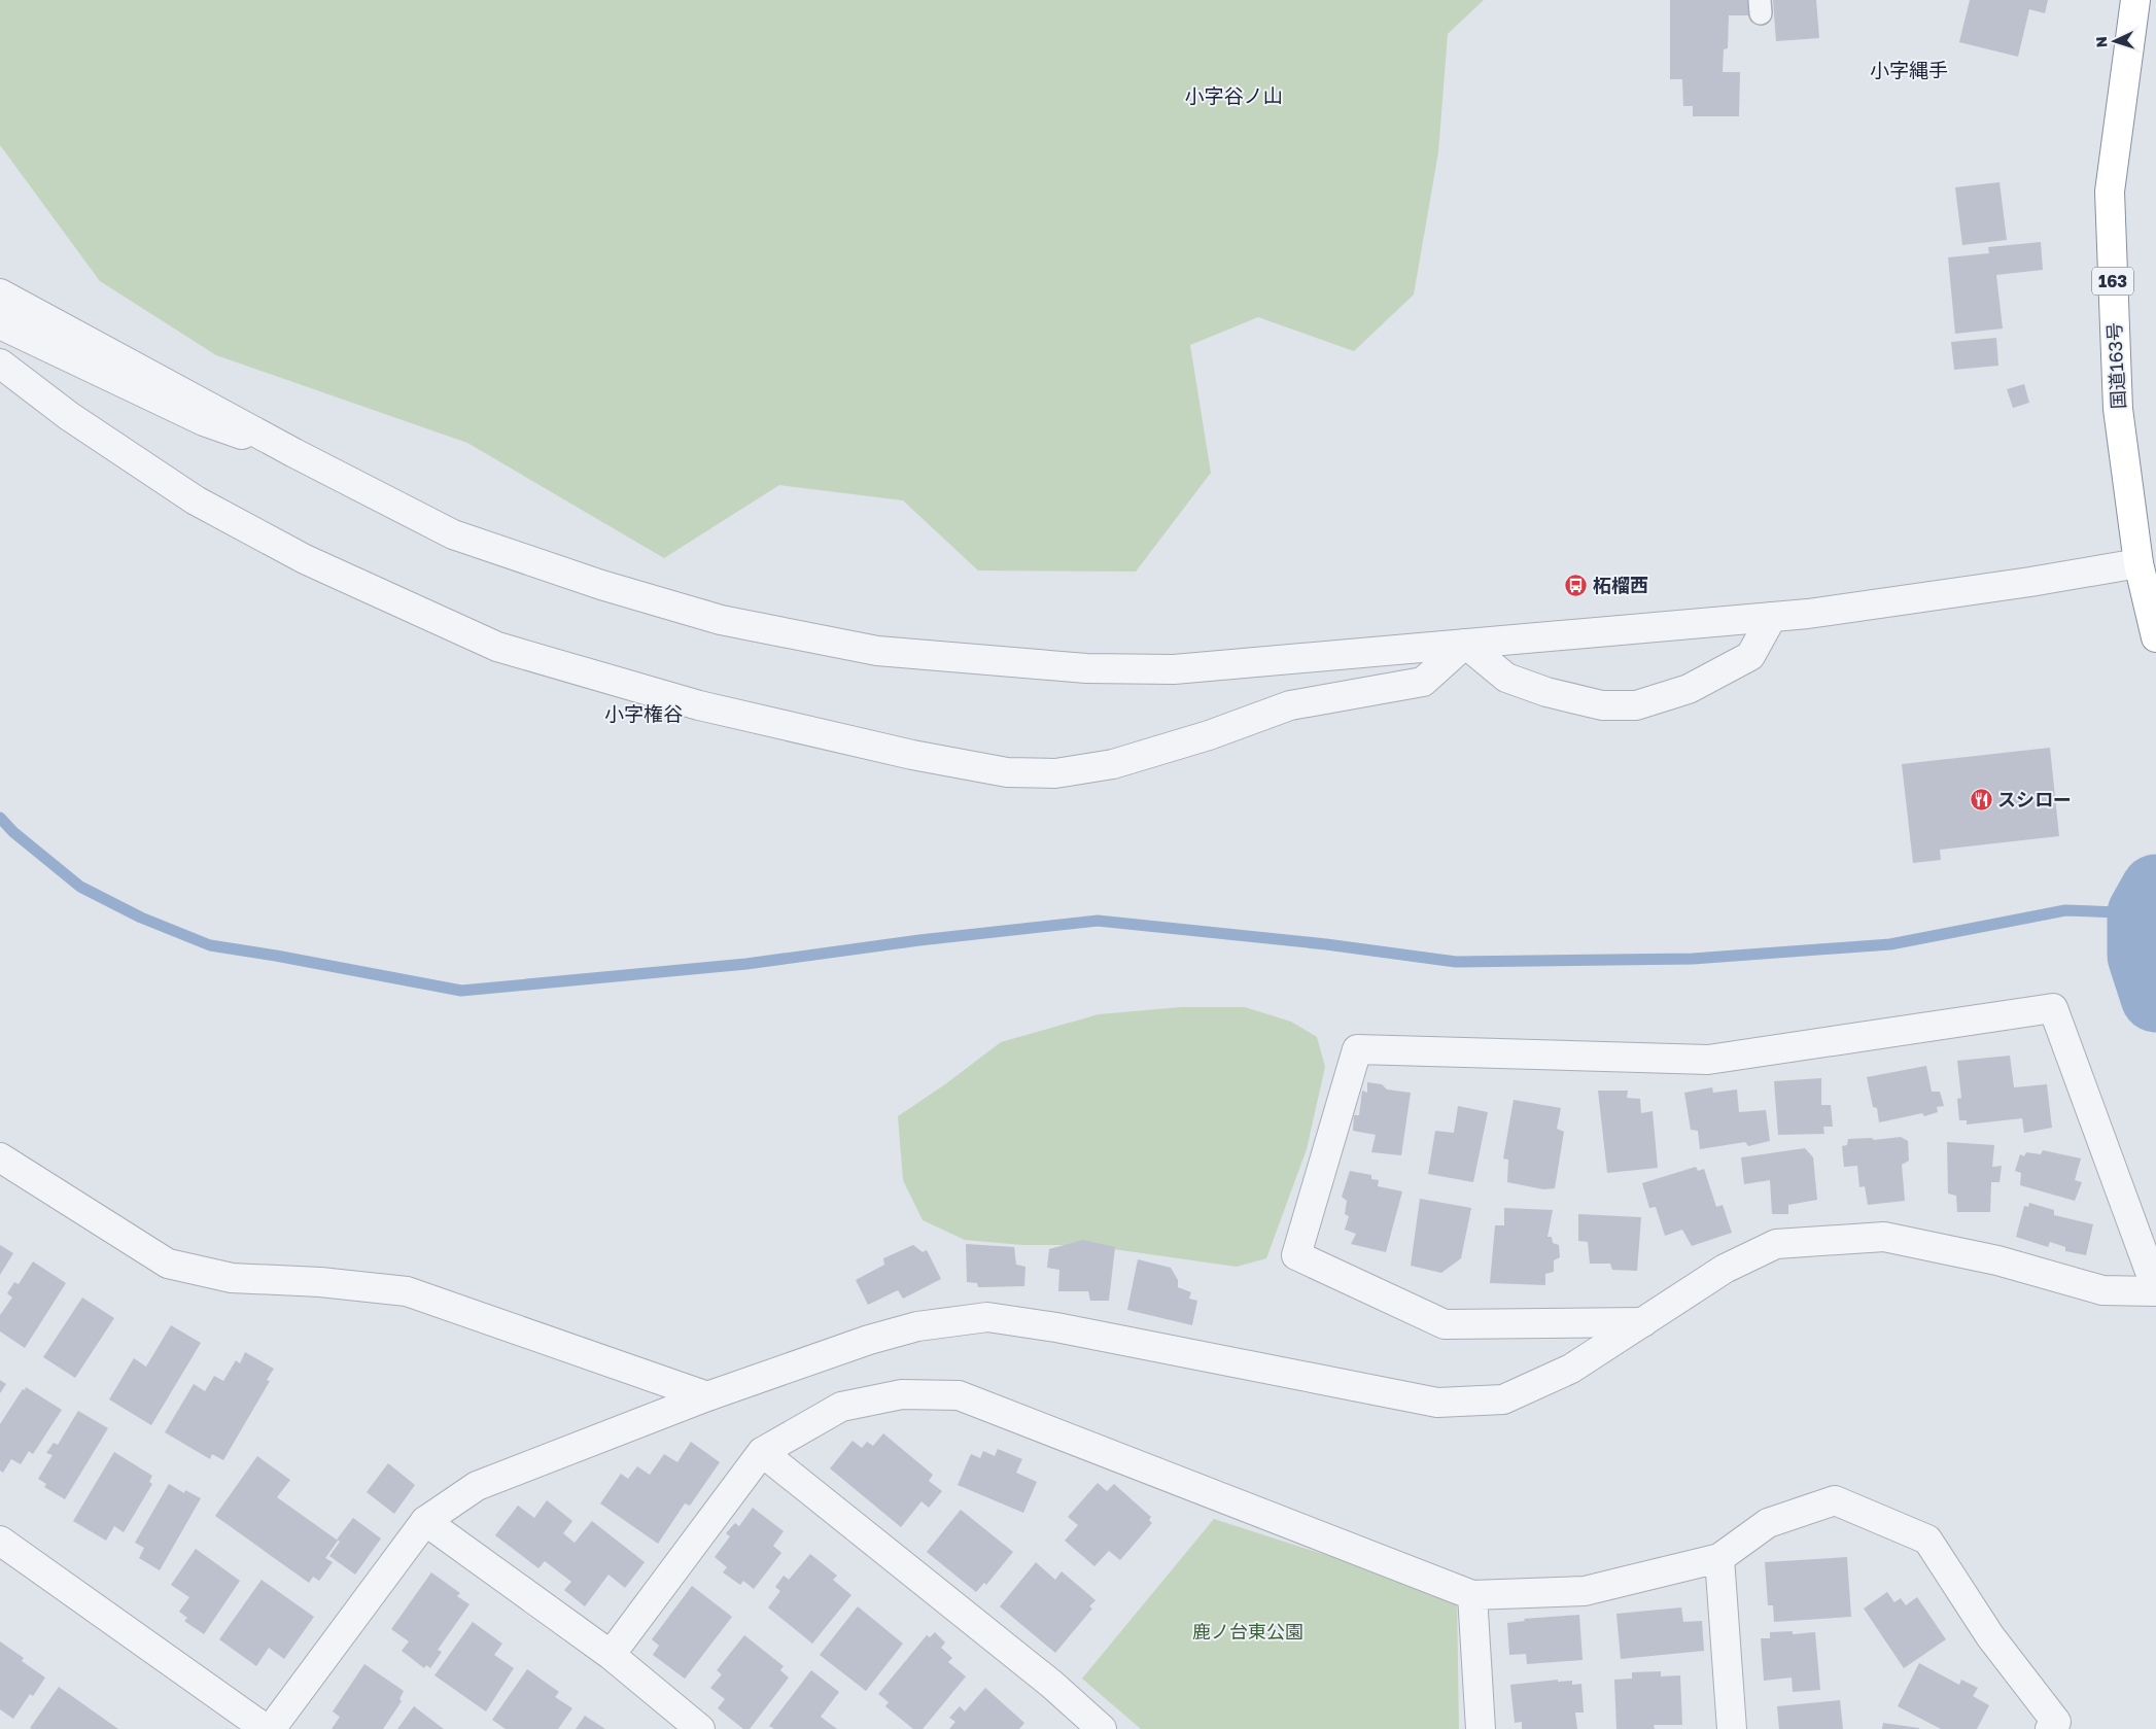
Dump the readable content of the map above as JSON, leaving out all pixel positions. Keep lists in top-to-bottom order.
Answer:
{
  "streets": {
    "highway": ["163", "国道163号"]
  },
  "districts": ["小字縄手", "小字谷ノ山", "小字権谷"],
  "parks": ["鹿ノ台東公園"],
  "places": {
    "bus stop": ["柘榴西"],
    "restaurant": ["スシロー"]
  },
  "north": "left"
}
